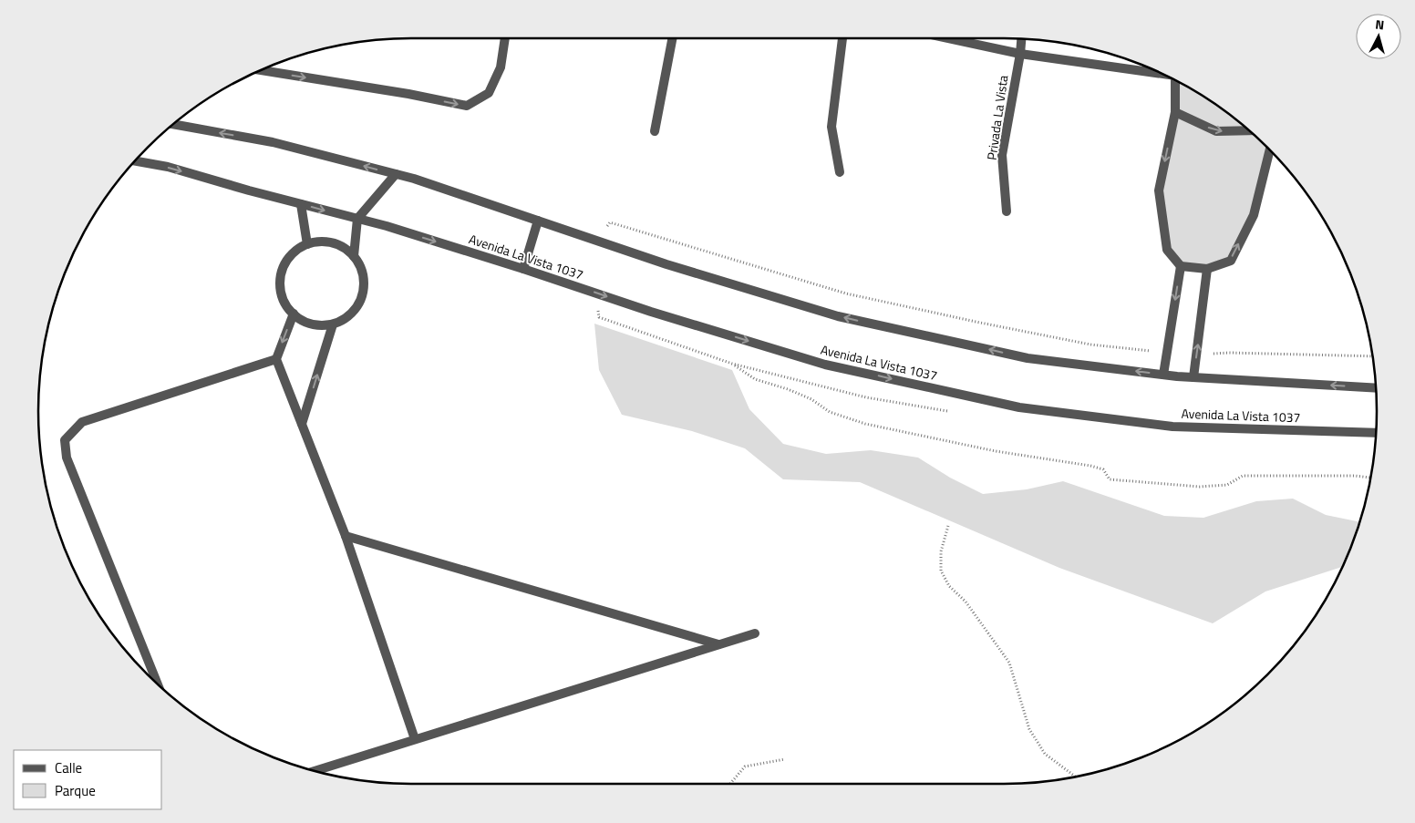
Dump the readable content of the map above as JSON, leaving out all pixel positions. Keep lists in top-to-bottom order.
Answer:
{
  "streets": {
    "street": ["Privada La Vista", "Avenida La Vista 1037"]
  },
  "legend": ["Calle", "Parque"],
  "north": "top"
}
